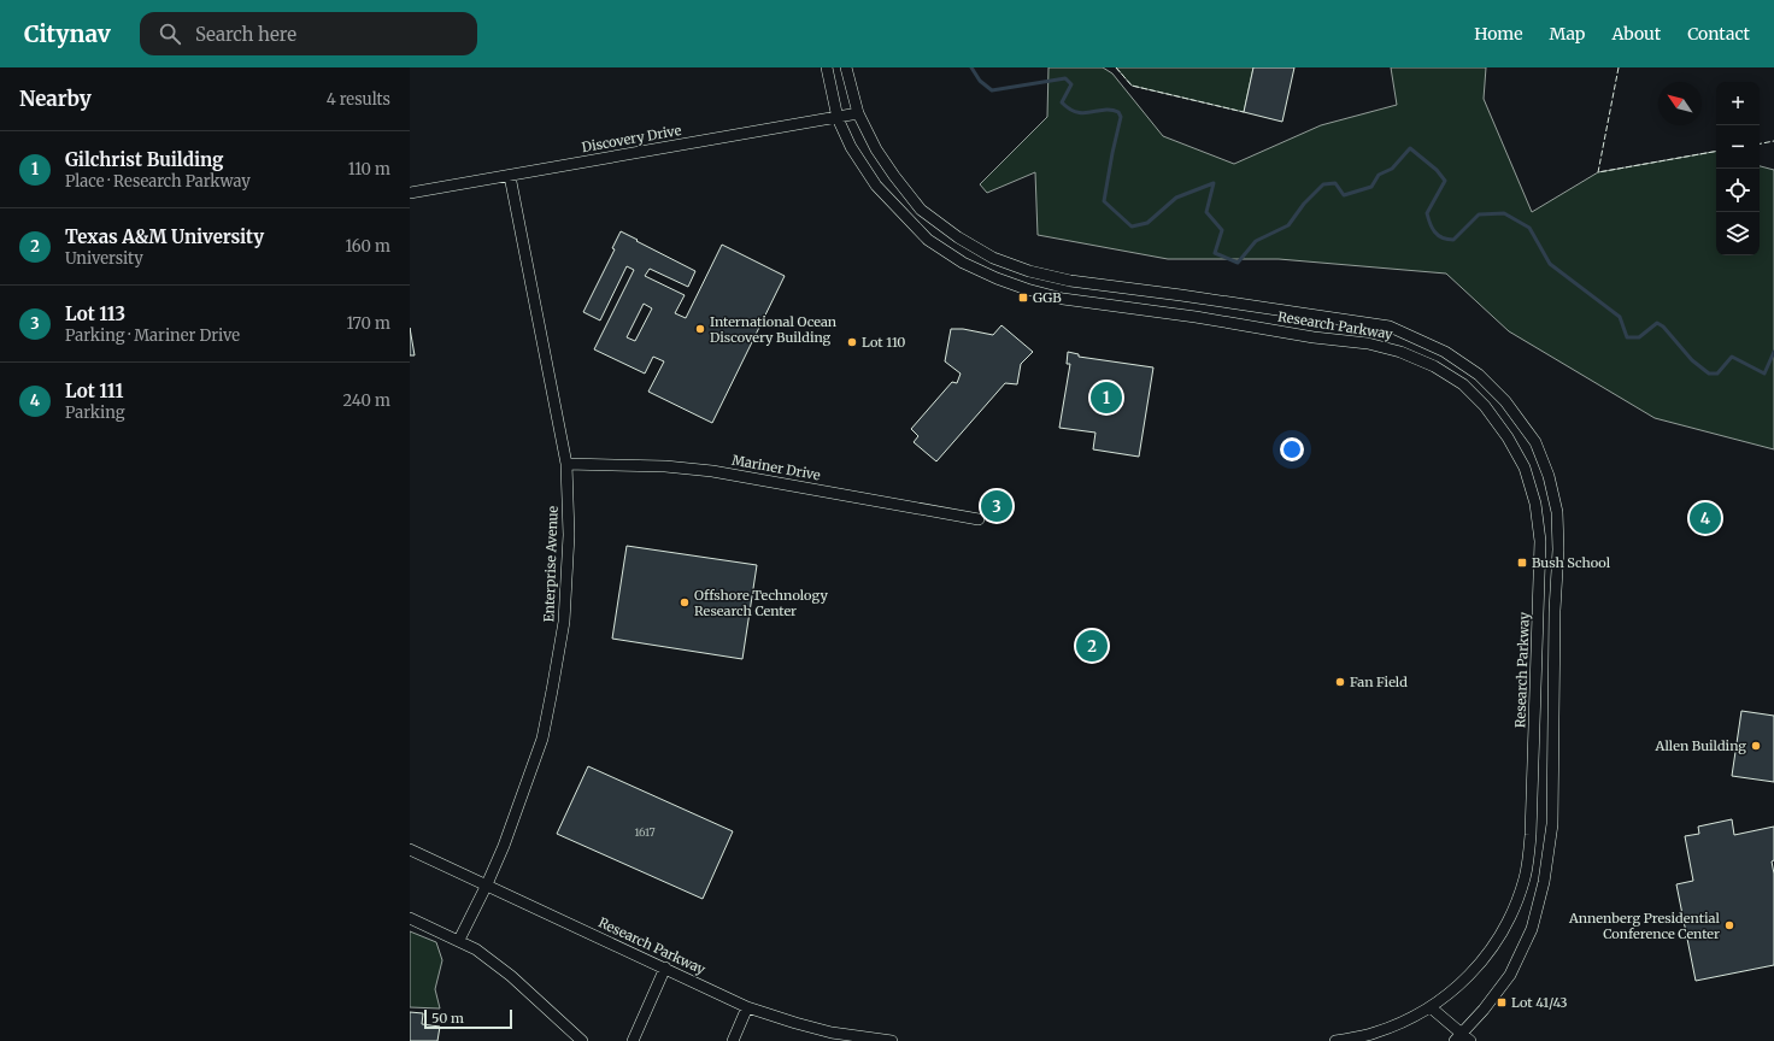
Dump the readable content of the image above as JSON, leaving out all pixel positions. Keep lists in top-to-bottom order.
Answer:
{
  "streets": {
    "street": [
      "Discovery Drive",
      "Research Parkway",
      "Mariner Drive",
      "Enterprise Avenue"
    ]
  },
  "crossings": [
    ["Discovery Drive", "Research Parkway"],
    ["Discovery Drive", "Enterprise Avenue"],
    ["Research Parkway", "Enterprise Avenue"],
    ["Mariner Drive", "Enterprise Avenue"]
  ],
  "places": {
    "transit": ["GGB", "Bush School", "Lot 41/43"],
    "other": [
      "International Ocean Discovery Building",
      "Lot 110",
      "Offshore Technology Research Center",
      "Fan Field",
      "Allen Building",
      "Annenberg Presidential Conference Center"
    ]
  },
  "house_numbers": ["1617"],
  "scale_bar": "50 m",
  "north": "top left",
  "page": {
    "header": "Citynav",
    "search": "Search here",
    "nav": [
      "Home",
      "Map",
      "About",
      "Contact"
    ],
    "heading": ["Nearby", "4 results"],
    "map_buttons": ["+", "−"],
    "list": [
      {
        "mark": "1",
        "name": "Gilchrist Building",
        "note": "Place · Research Parkway",
        "value": "110 m"
      },
      {
        "mark": "2",
        "name": "Texas A&M University",
        "note": "University",
        "value": "160 m"
      },
      {
        "mark": "3",
        "name": "Lot 113",
        "note": "Parking · Mariner Drive",
        "value": "170 m"
      },
      {
        "mark": "4",
        "name": "Lot 111",
        "note": "Parking",
        "value": "240 m"
      }
    ],
    "pins": [
      "1",
      "3",
      "4",
      "2"
    ],
    "scale": "50 m"
  }
}
